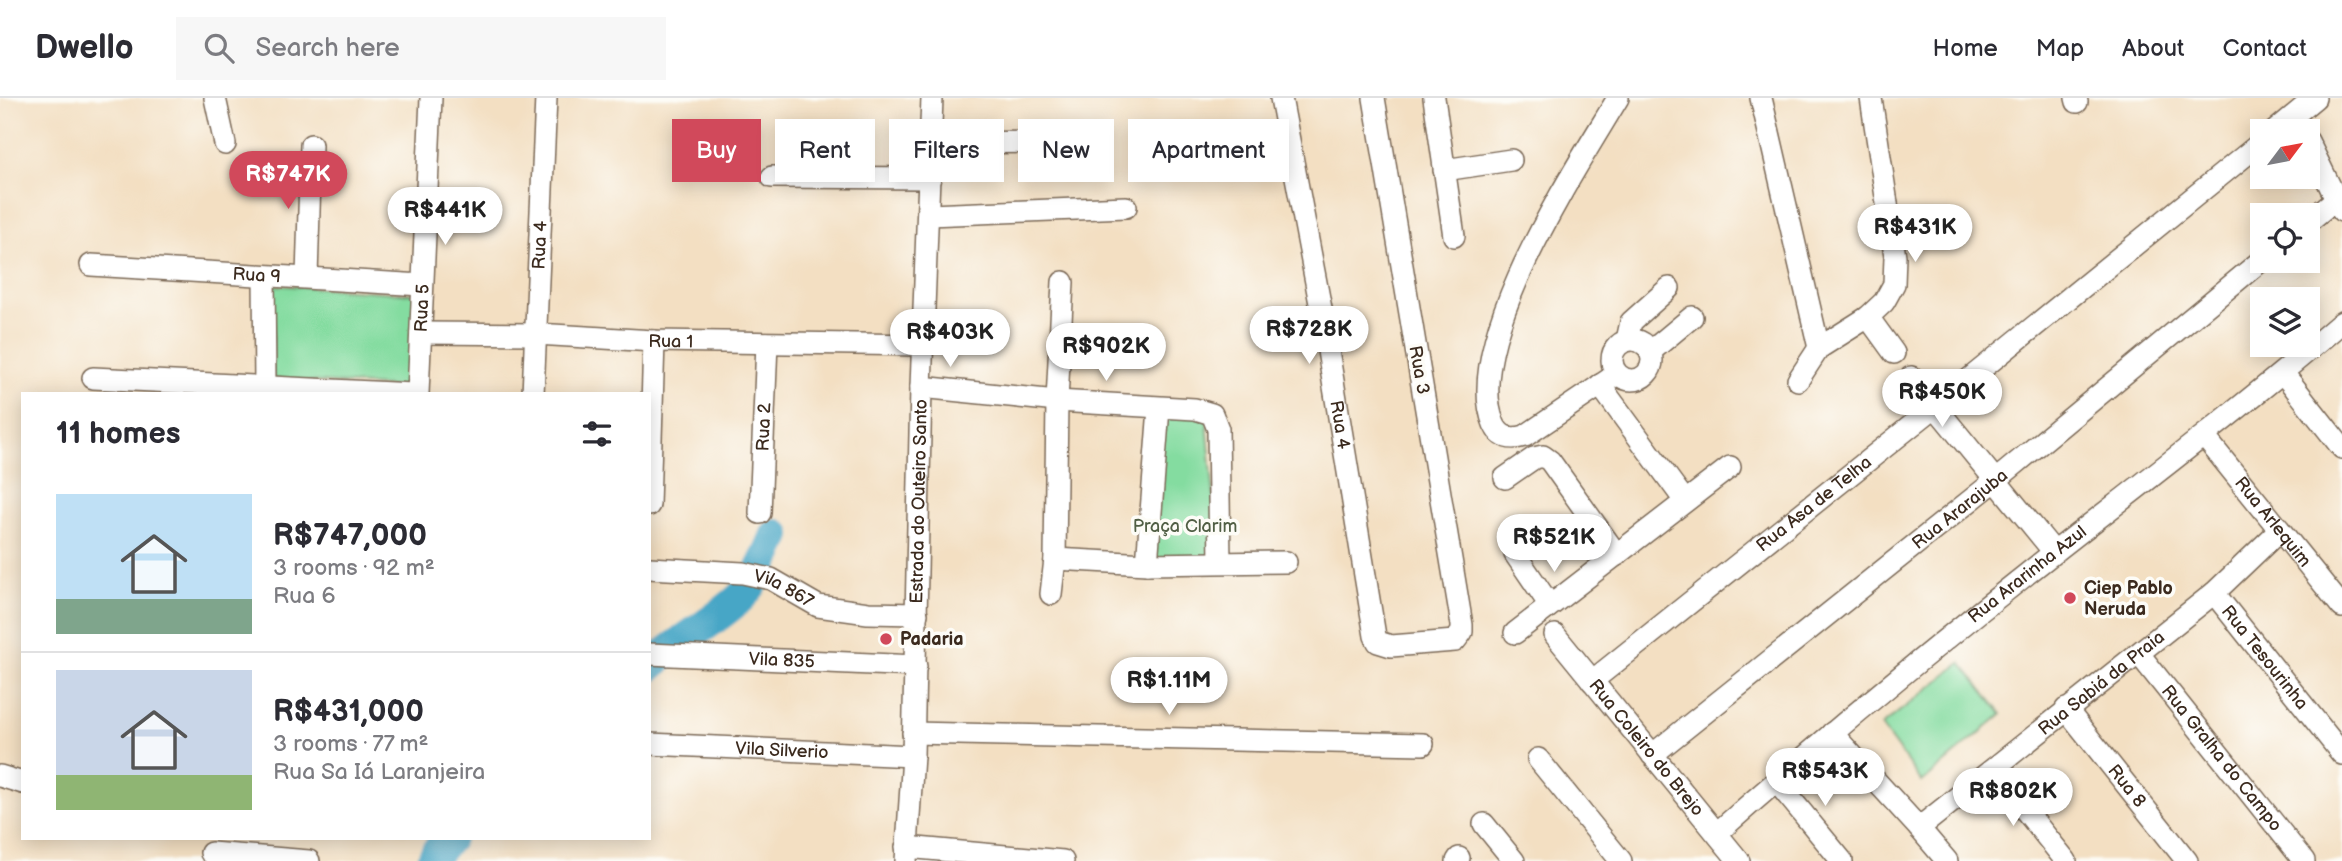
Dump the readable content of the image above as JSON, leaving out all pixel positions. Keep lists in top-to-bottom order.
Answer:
{
  "streets": {
    "street": [
      "Rua 4",
      "Rua 9",
      "Rua 5",
      "Rua 1",
      "Rua 3",
      "Rua 2",
      "Estrada do Outeiro Santo",
      "Rua Asa de Telha",
      "Rua Ararajuba",
      "Rua Arlequim",
      "Rua Ararinha Azul",
      "Vila 867",
      "Rua Tesourinha",
      "Vila 835",
      "Rua Sabiá da Praia",
      "Rua Coleiro do Brejo",
      "Vila Silverio",
      "Rua Gralha do Campo",
      "Rua 8"
    ]
  },
  "crossings": [
    ["Rua 4", "Rua 1"],
    ["Rua 4", "Rua 3"],
    ["Rua 9", "Rua 5"],
    ["Rua 5", "Rua 1"],
    ["Rua 1", "Rua 2"],
    ["Rua 1", "Estrada do Outeiro Santo"],
    ["Estrada do Outeiro Santo", "Vila 867"],
    ["Estrada do Outeiro Santo", "Vila 835"],
    ["Estrada do Outeiro Santo", "Vila Silverio"],
    ["Rua Asa de Telha", "Rua Coleiro do Brejo"],
    ["Rua Ararajuba", "Rua Coleiro do Brejo"],
    ["Rua Arlequim", "Rua Ararinha Azul"],
    ["Rua Arlequim", "Rua Sabiá da Praia"],
    ["Rua Ararinha Azul", "Rua Coleiro do Brejo"],
    ["Rua Tesourinha", "Rua Sabiá da Praia"],
    ["Rua Sabiá da Praia", "Rua Gralha do Campo"],
    ["Rua Sabiá da Praia", "Rua 8"]
  ],
  "parks": ["Praça Clarim"],
  "places": ["Ciep Pablo Neruda", "Padaria"],
  "north": "top right",
  "page": {
    "header": "Dwello",
    "search": "Search here",
    "nav": [
      "Home",
      "Map",
      "About",
      "Contact"
    ],
    "chip": [
      "Buy",
      "Rent",
      "Filters",
      "New",
      "Apartment"
    ],
    "price": [
      "R$747K",
      "R$441K",
      "R$431K",
      "R$728K",
      "R$403K",
      "R$902K",
      "R$450K",
      "R$521K",
      "R$1.11M",
      "R$543K",
      "R$802K"
    ],
    "heading": "11 homes",
    "list": [
      {
        "name": "R$747,000",
        "note": "3 rooms · 92 m² · Rua 6"
      },
      {
        "name": "R$431,000",
        "note": "3 rooms · 77 m² · Rua Sa Iá Laranjeira"
      }
    ]
  }
}
